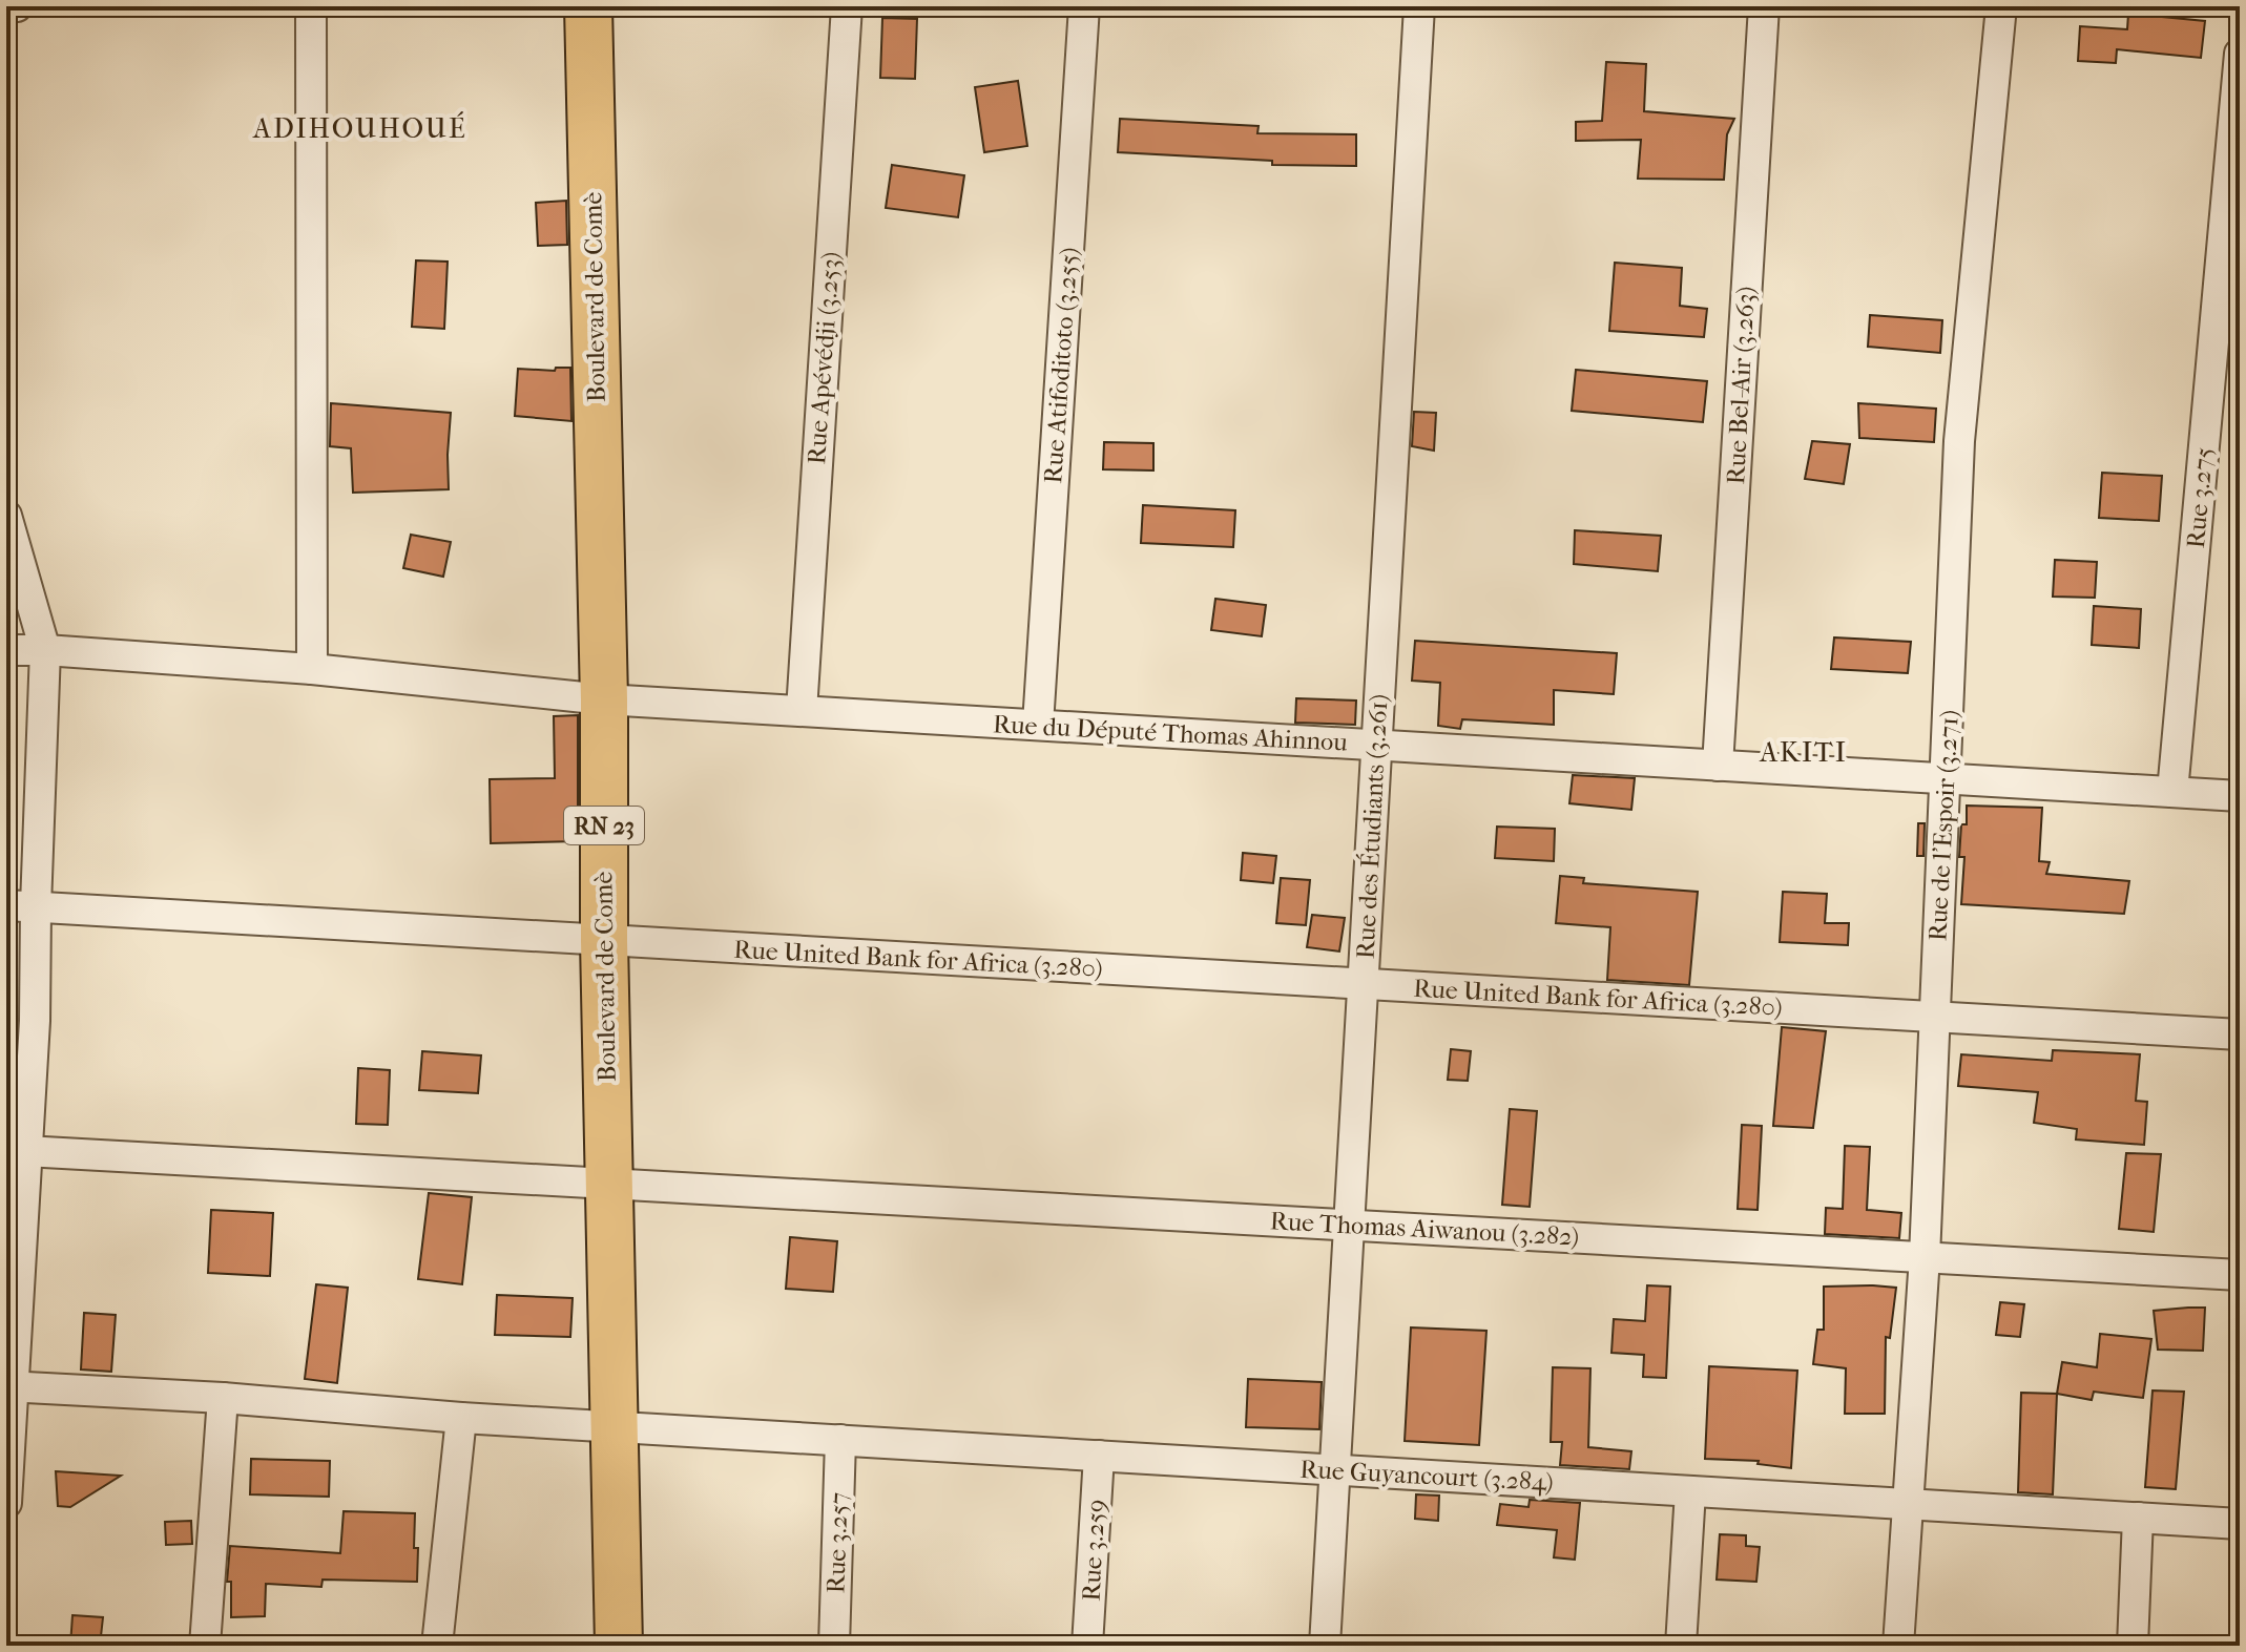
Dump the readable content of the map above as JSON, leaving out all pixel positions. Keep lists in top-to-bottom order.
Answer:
{
  "streets": {
    "main road": ["Boulevard de Comè", "RN 23"],
    "street": [
      "Rue Apévédji (3.253)",
      "Rue Atifoditoto (3.255)",
      "Rue Bel-Air (3.263)",
      "Rue 3.275",
      "Rue du Député Thomas Ahinnou",
      "Rue de l'Espoir (3.271)",
      "Rue des Étudiants (3.261)",
      "Rue United Bank for Africa (3.280)",
      "Rue Thomas Aiwanou (3.282)",
      "Rue Guyancourt (3.284)",
      "Rue 3.257",
      "Rue 3.259"
    ]
  },
  "crossings": [
    ["Boulevard de Comè", "Rue du Député Thomas Ahinnou"],
    ["Boulevard de Comè", "Rue United Bank for Africa (3.280)"],
    ["Boulevard de Comè", "Rue Thomas Aiwanou (3.282)"],
    ["Boulevard de Comè", "Rue Guyancourt (3.284)"],
    ["Rue Apévédji (3.253)", "Rue du Député Thomas Ahinnou"],
    ["Rue Atifoditoto (3.255)", "Rue du Député Thomas Ahinnou"],
    ["Rue Bel-Air (3.263)", "Rue du Député Thomas Ahinnou"],
    ["Rue 3.275", "Rue du Député Thomas Ahinnou"],
    ["Rue du Député Thomas Ahinnou", "Rue de l'Espoir (3.271)"],
    ["Rue du Député Thomas Ahinnou", "Rue des Étudiants (3.261)"],
    ["Rue de l'Espoir (3.271)", "Rue United Bank for Africa (3.280)"],
    ["Rue de l'Espoir (3.271)", "Rue Thomas Aiwanou (3.282)"],
    ["Rue de l'Espoir (3.271)", "Rue Guyancourt (3.284)"],
    ["Rue des Étudiants (3.261)", "Rue United Bank for Africa (3.280)"],
    ["Rue des Étudiants (3.261)", "Rue Thomas Aiwanou (3.282)"],
    ["Rue des Étudiants (3.261)", "Rue Guyancourt (3.284)"],
    ["Rue Guyancourt (3.284)", "Rue 3.257"],
    ["Rue Guyancourt (3.284)", "Rue 3.259"]
  ],
  "districts": ["ADIHOUHOUÉ", "AKITI"]
}
